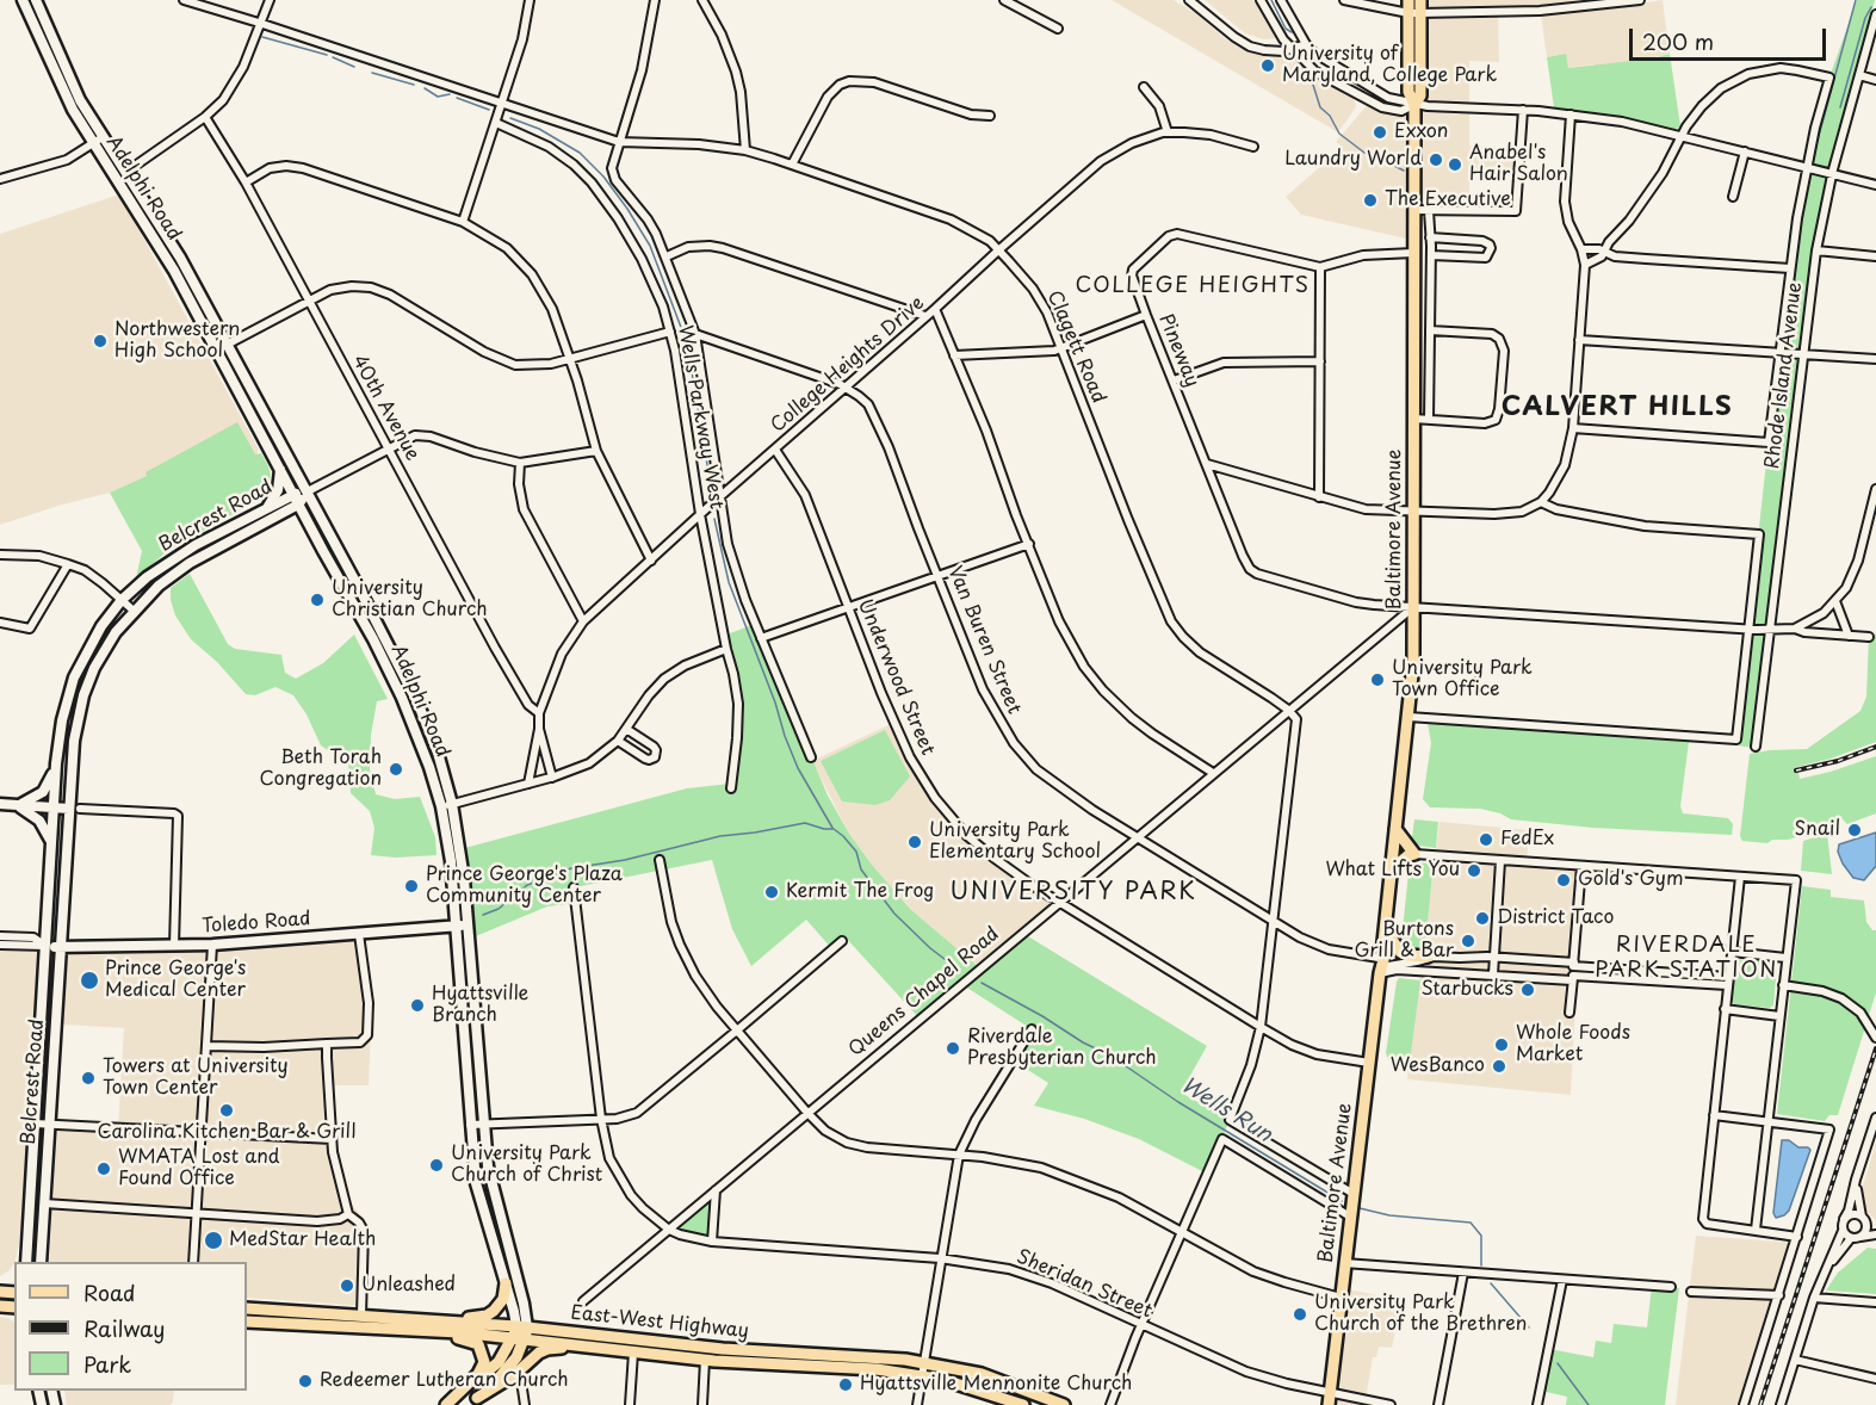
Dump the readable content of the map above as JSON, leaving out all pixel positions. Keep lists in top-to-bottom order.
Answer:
{
  "streets": {
    "main road": [
      "Adelphi Road",
      "Belcrest Road",
      "Baltimore Avenue",
      "Toledo Road",
      "East-West Highway"
    ],
    "street": [
      "Clagett Road",
      "Pineway",
      "College Heights Drive",
      "Rhode Island Avenue",
      "40th Avenue",
      "Wells Parkway West",
      "Van Buren Street",
      "Underwood Street",
      "Queens Chapel Road",
      "Sheridan Street"
    ]
  },
  "crossings": [
    ["Adelphi Road", "Belcrest Road"],
    ["Adelphi Road", "Toledo Road"],
    ["Adelphi Road", "East-West Highway"],
    ["Clagett Road", "College Heights Drive"],
    ["Clagett Road", "Queens Chapel Road"],
    ["Pineway", "Rhode Island Avenue"],
    ["Pineway", "Baltimore Avenue"],
    ["Pineway", "Queens Chapel Road"],
    ["College Heights Drive", "40th Avenue"],
    ["College Heights Drive", "Wells Parkway West"],
    ["College Heights Drive", "Van Buren Street"],
    ["College Heights Drive", "Underwood Street"],
    ["Belcrest Road", "Toledo Road"],
    ["Baltimore Avenue", "Van Buren Street"],
    ["Baltimore Avenue", "Underwood Street"],
    ["Baltimore Avenue", "Queens Chapel Road"],
    ["Baltimore Avenue", "Sheridan Street"],
    ["Van Buren Street", "Queens Chapel Road"],
    ["Underwood Street", "Queens Chapel Road"],
    ["Queens Chapel Road", "Sheridan Street"]
  ],
  "districts": [
    "COLLEGE HEIGHTS",
    "CALVERT HILLS",
    "UNIVERSITY PARK",
    "RIVERDALE PARK STATION"
  ],
  "water": ["Wells Run"],
  "places": [
    "University of Maryland, College Park",
    "Exxon",
    "Laundry World",
    "Anabel's Hair Salon",
    "The Executive",
    "Northwestern High School",
    "University Christian Church",
    "University Park Town Office",
    "Beth Torah Congregation",
    "Snail",
    "FedEx",
    "University Park Elementary School",
    "What Lifts You",
    "Gold's Gym",
    "Prince George's Plaza Community Center",
    "Kermit The Frog",
    "District Taco",
    "Burtons Grill & Bar",
    "Prince George's Medical Center",
    "Starbucks",
    "Hyattsville Branch",
    "Whole Foods Market",
    "Riverdale Presbyterian Church",
    "WesBanco",
    "Towers at University Town Center",
    "Carolina Kitchen Bar & Grill",
    "University Park Church of Christ",
    "WMATA Lost and Found Office",
    "MedStar Health",
    "Unleashed",
    "University Park Church of the Brethren",
    "Redeemer Lutheran Church",
    "Hyattsville Mennonite Church"
  ],
  "legend": ["Road", "Railway", "Park"],
  "scale_bar": "200 m"
}
